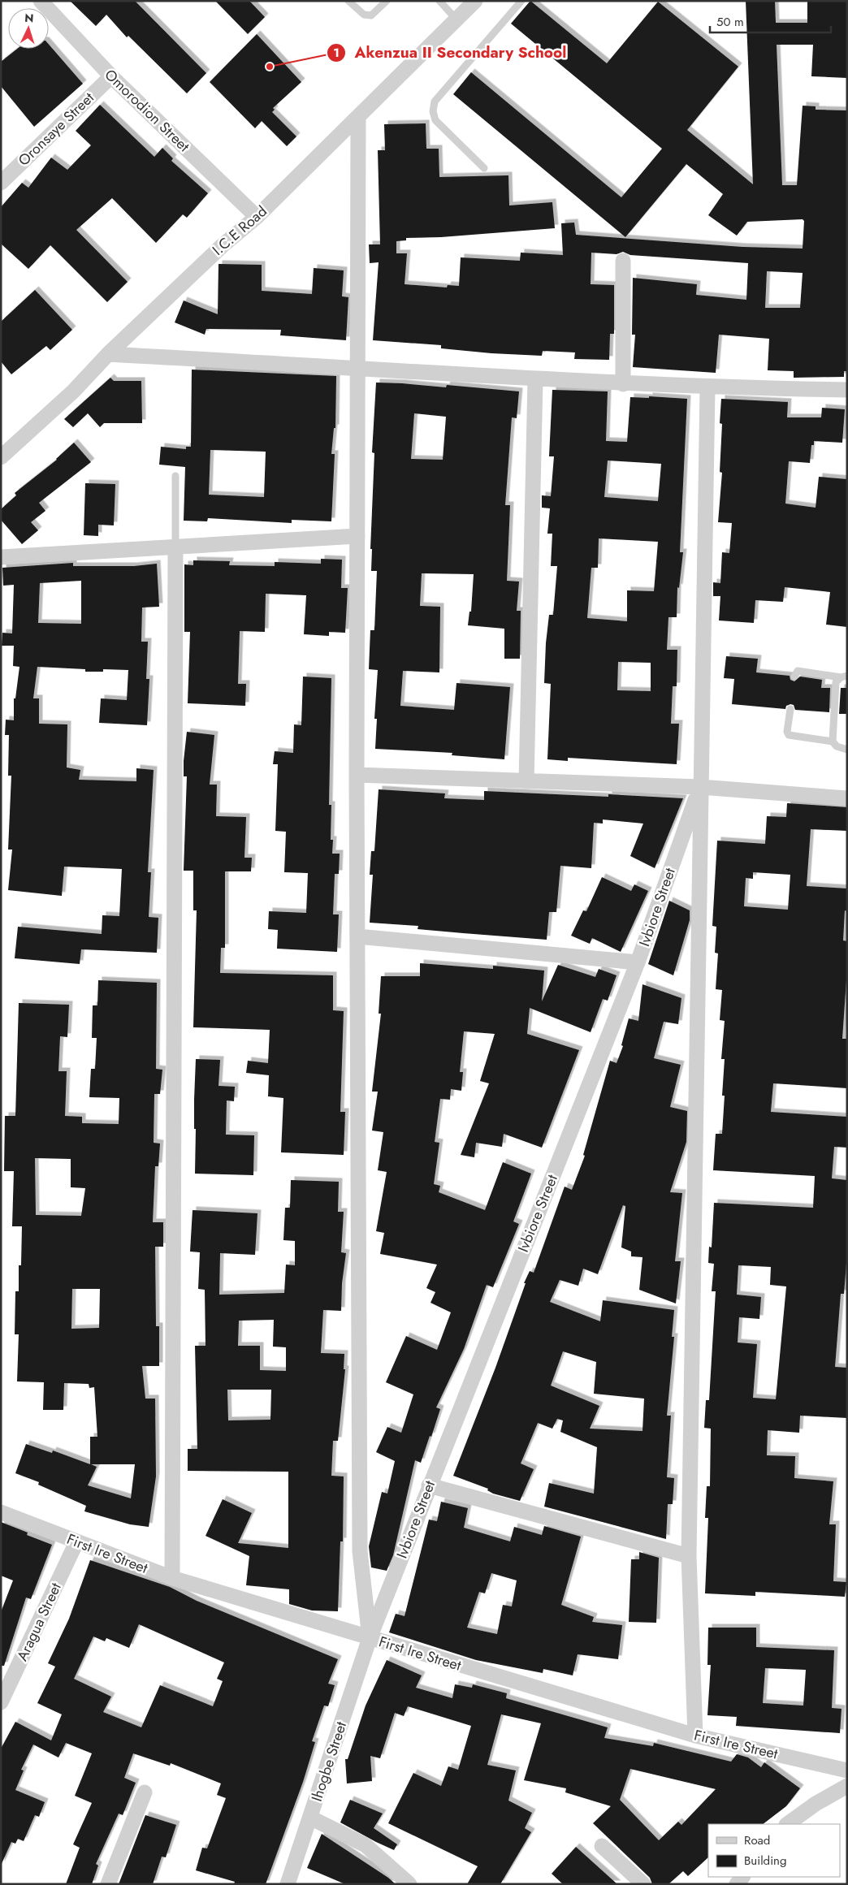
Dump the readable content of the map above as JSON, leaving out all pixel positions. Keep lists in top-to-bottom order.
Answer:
{
  "streets": {
    "street": [
      "Omorodion Street",
      "Oronsaye Street",
      "I.C.E Road",
      "Ivbiore Street",
      "First Ire Street",
      "Aragua Street",
      "Ihogbe Street"
    ]
  },
  "crossings": [
    ["Omorodion Street", "Oronsaye Street"],
    ["Omorodion Street", "I.C.E Road"],
    ["Ivbiore Street", "First Ire Street"],
    ["Ivbiore Street", "Ihogbe Street"],
    ["First Ire Street", "Aragua Street"],
    ["First Ire Street", "Ihogbe Street"]
  ],
  "places": ["Akenzua II Secondary School"],
  "legend": ["Road", "Building"],
  "scale_bar": "50 m",
  "north": "top"
}
